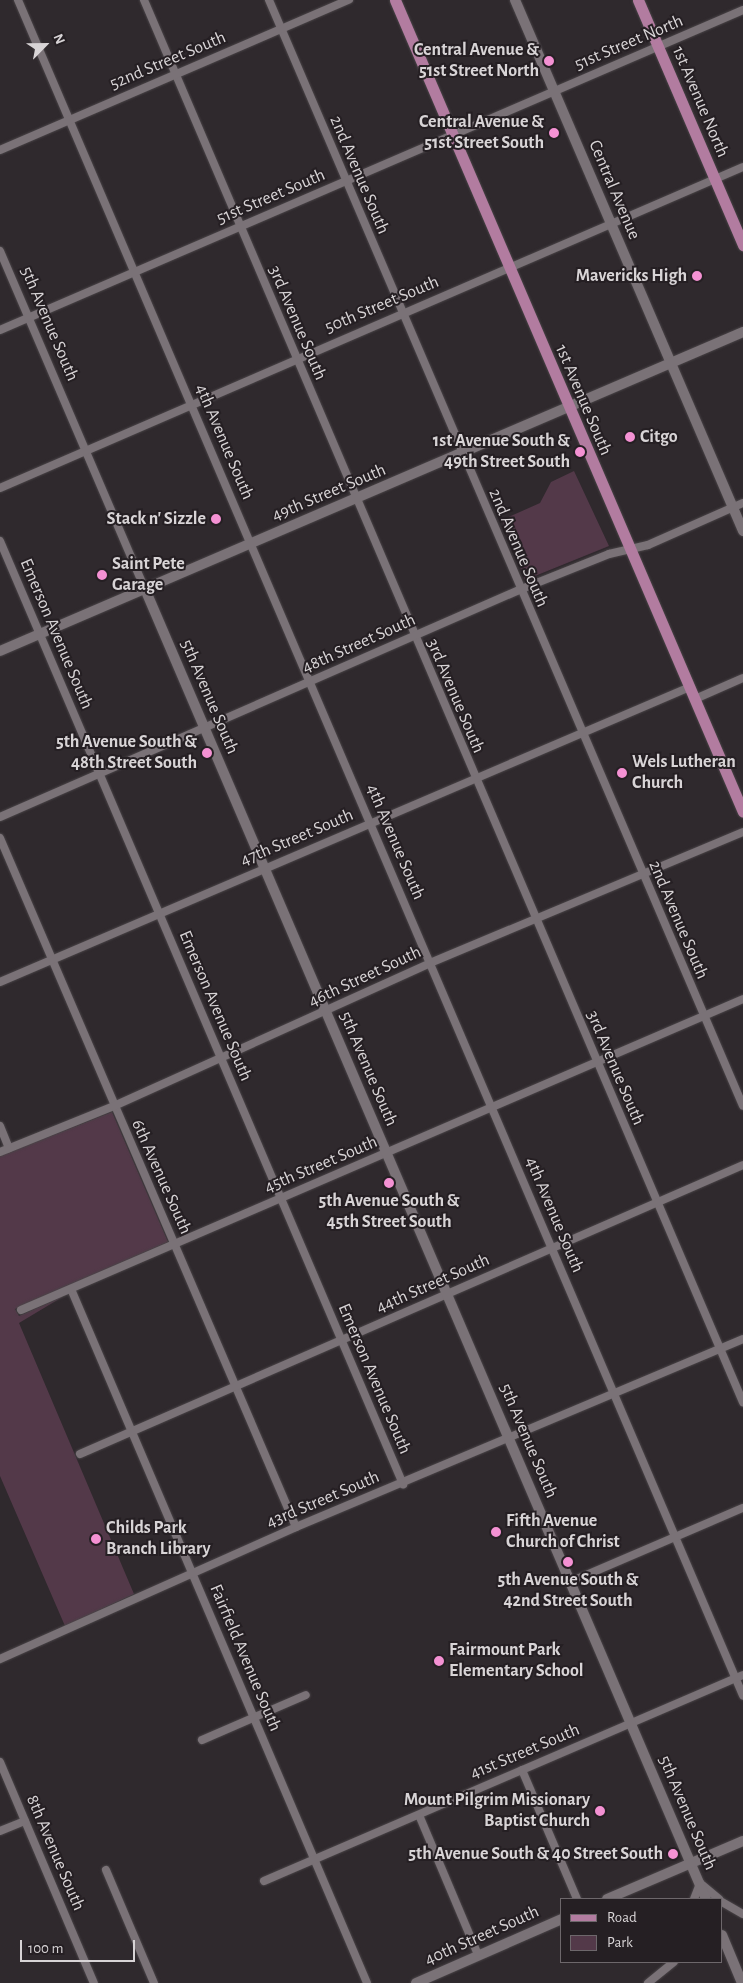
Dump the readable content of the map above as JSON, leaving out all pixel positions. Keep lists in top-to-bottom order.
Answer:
{
  "streets": {
    "main road": ["1st Avenue North", "1st Avenue South"],
    "street": [
      "51st Street North",
      "52nd Street South",
      "2nd Avenue South",
      "Central Avenue",
      "51st Street South",
      "50th Street South",
      "3rd Avenue South",
      "5th Avenue South",
      "4th Avenue South",
      "49th Street South",
      "Emerson Avenue South",
      "48th Street South",
      "47th Street South",
      "46th Street South",
      "45th Street South",
      "6th Avenue South",
      "44th Street South",
      "43rd Street South",
      "Fairfield Avenue South",
      "41st Street South",
      "8th Avenue South",
      "40th Street South"
    ]
  },
  "crossings": [
    ["51st Street North", "1st Avenue North"],
    ["51st Street North", "Central Avenue"],
    ["51st Street North", "51st Street South"],
    ["52nd Street South", "2nd Avenue South"],
    ["52nd Street South", "3rd Avenue South"],
    ["52nd Street South", "4th Avenue South"],
    ["1st Avenue North", "50th Street South"],
    ["2nd Avenue South", "51st Street South"],
    ["2nd Avenue South", "50th Street South"],
    ["2nd Avenue South", "49th Street South"],
    ["2nd Avenue South", "48th Street South"],
    ["2nd Avenue South", "47th Street South"],
    ["2nd Avenue South", "46th Street South"],
    ["2nd Avenue South", "45th Street South"],
    ["Central Avenue", "51st Street South"],
    ["Central Avenue", "50th Street South"],
    ["Central Avenue", "49th Street South"],
    ["Central Avenue", "48th Street South"],
    ["51st Street South", "3rd Avenue South"],
    ["51st Street South", "5th Avenue South"],
    ["51st Street South", "1st Avenue South"],
    ["51st Street South", "4th Avenue South"],
    ["50th Street South", "3rd Avenue South"],
    ["50th Street South", "5th Avenue South"],
    ["50th Street South", "1st Avenue South"],
    ["50th Street South", "4th Avenue South"],
    ["3rd Avenue South", "49th Street South"],
    ["3rd Avenue South", "48th Street South"],
    ["3rd Avenue South", "47th Street South"],
    ["3rd Avenue South", "46th Street South"],
    ["3rd Avenue South", "45th Street South"],
    ["3rd Avenue South", "44th Street South"],
    ["3rd Avenue South", "43rd Street South"],
    ["5th Avenue South", "49th Street South"],
    ["5th Avenue South", "48th Street South"],
    ["5th Avenue South", "47th Street South"],
    ["5th Avenue South", "46th Street South"],
    ["5th Avenue South", "45th Street South"],
    ["5th Avenue South", "44th Street South"],
    ["5th Avenue South", "43rd Street South"],
    ["5th Avenue South", "41st Street South"],
    ["1st Avenue South", "49th Street South"],
    ["1st Avenue South", "48th Street South"],
    ["1st Avenue South", "47th Street South"],
    ["4th Avenue South", "49th Street South"],
    ["4th Avenue South", "48th Street South"],
    ["4th Avenue South", "47th Street South"],
    ["4th Avenue South", "46th Street South"],
    ["4th Avenue South", "45th Street South"],
    ["4th Avenue South", "44th Street South"],
    ["4th Avenue South", "43rd Street South"],
    ["4th Avenue South", "41st Street South"],
    ["49th Street South", "Emerson Avenue South"],
    ["Emerson Avenue South", "48th Street South"],
    ["Emerson Avenue South", "47th Street South"],
    ["Emerson Avenue South", "46th Street South"],
    ["Emerson Avenue South", "45th Street South"],
    ["Emerson Avenue South", "44th Street South"],
    ["Emerson Avenue South", "43rd Street South"],
    ["47th Street South", "6th Avenue South"],
    ["46th Street South", "6th Avenue South"],
    ["45th Street South", "6th Avenue South"],
    ["45th Street South", "Fairfield Avenue South"],
    ["6th Avenue South", "44th Street South"],
    ["6th Avenue South", "43rd Street South"],
    ["44th Street South", "Fairfield Avenue South"],
    ["43rd Street South", "Fairfield Avenue South"],
    ["Fairfield Avenue South", "41st Street South"]
  ],
  "places": [
    "Central Avenue & 51st Street North",
    "Central Avenue & 51st Street South",
    "Mavericks High",
    "Citgo",
    "1st Avenue South & 49th Street South",
    "Stack n' Sizzle",
    "Saint Pete Garage",
    "5th Avenue South & 48th Street South",
    "Wels Lutheran Church",
    "5th Avenue South & 45th Street South",
    "Fifth Avenue Church of Christ",
    "Childs Park Branch Library",
    "5th Avenue South & 42nd Street South",
    "Fairmount Park Elementary School",
    "Mount Pilgrim Missionary Baptist Church",
    "5th Avenue South & 40 Street South"
  ],
  "legend": ["Road", "Park"],
  "scale_bar": "100 m",
  "north": "top right"
}
